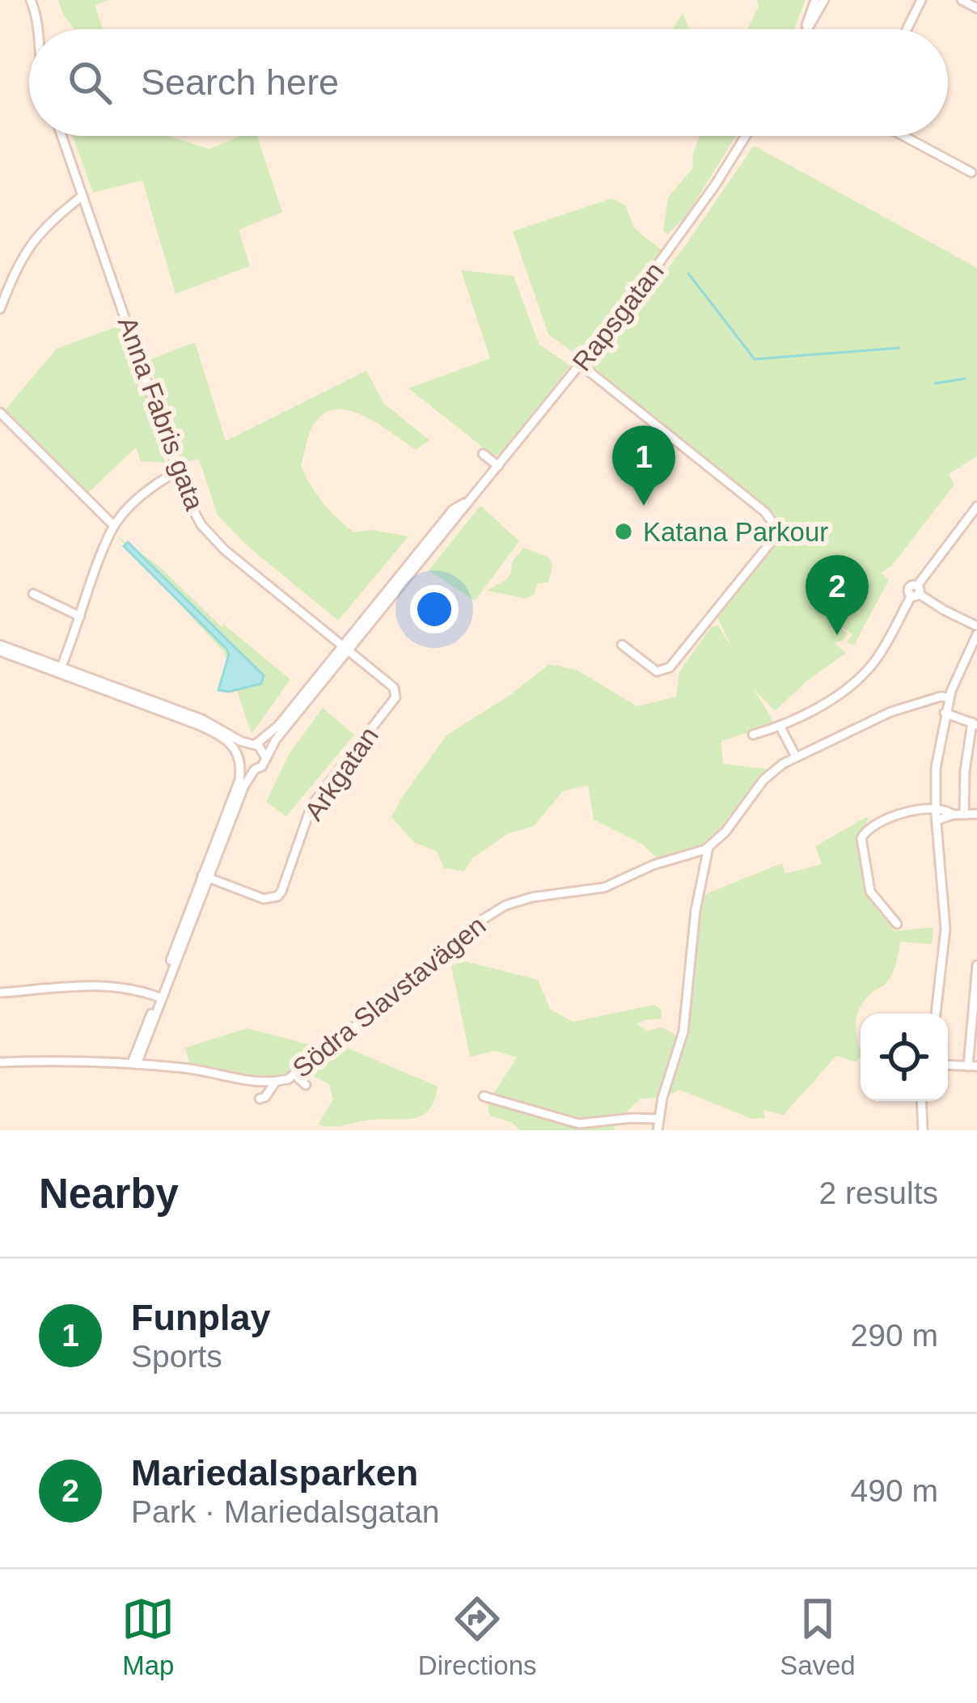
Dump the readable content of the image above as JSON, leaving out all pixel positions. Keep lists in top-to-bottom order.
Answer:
{
  "streets": {
    "street": [
      "Rapsgatan",
      "Anna Fabris gata",
      "Arkgatan",
      "Södra Slavstavägen"
    ]
  },
  "crossings": [
    ["Rapsgatan", "Anna Fabris gata"],
    ["Rapsgatan", "Arkgatan"],
    ["Anna Fabris gata", "Arkgatan"]
  ],
  "places": ["Katana Parkour"],
  "page": {
    "search": "Search here",
    "pins": ["1", "2"],
    "heading": ["Nearby", "2 results"],
    "list": [
      {
        "mark": "1",
        "name": "Funplay",
        "note": "Sports",
        "value": "290 m"
      },
      {
        "mark": "2",
        "name": "Mariedalsparken",
        "note": "Park · Mariedalsgatan",
        "value": "490 m"
      }
    ],
    "nav": ["Map", "Directions", "Saved"]
  }
}
